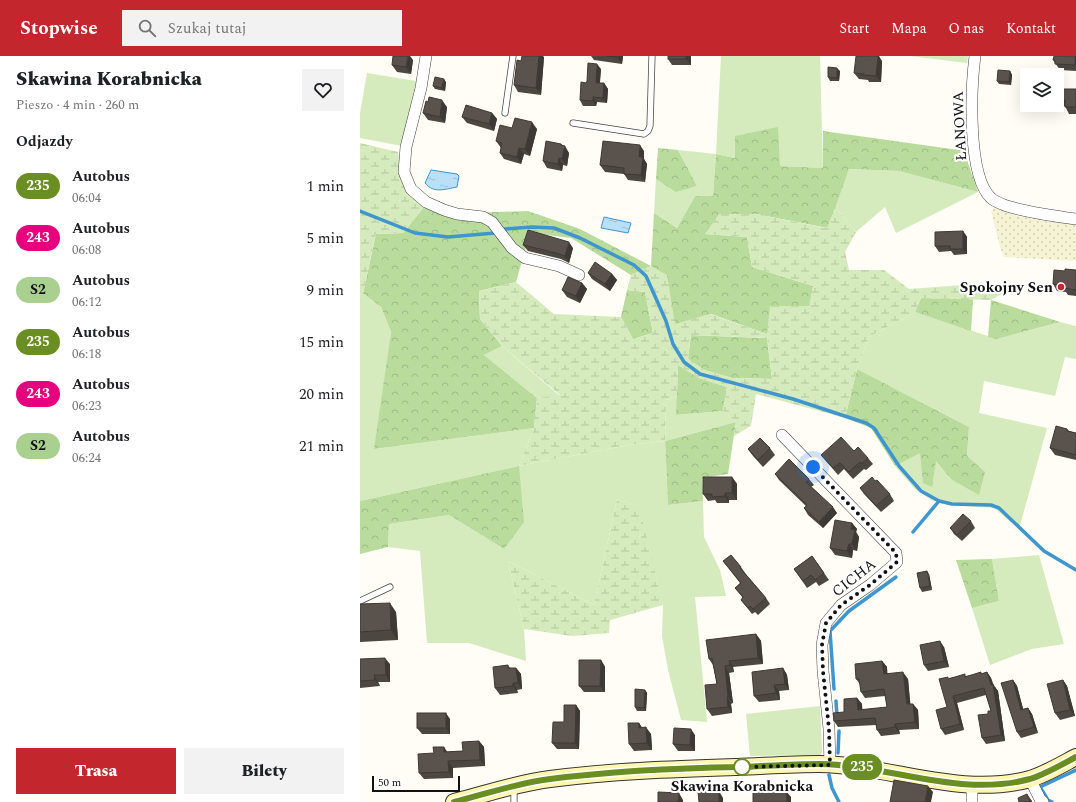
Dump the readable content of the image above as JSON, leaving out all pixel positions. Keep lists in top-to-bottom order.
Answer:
{
  "streets": {
    "street": ["ŁANOWA", "CICHA"]
  },
  "places": ["Spokojny Sen", "Skawina Korabnicka"],
  "lines": ["bus line 235"],
  "scale_bar": "50 m",
  "page": {
    "header": "Stopwise",
    "search": "Szukaj tutaj",
    "nav": [
      "Start",
      "Mapa",
      "O nas",
      "Kontakt"
    ],
    "heading": [
      ["Skawina Korabnicka", "Pieszo · 4 min · 260 m"],
      "Odjazdy"
    ],
    "on_map": "235",
    "list": [
      {
        "mark": "235",
        "name": "Autobus",
        "note": "06:04",
        "value": "1 min"
      },
      {
        "mark": "243",
        "name": "Autobus",
        "note": "06:08",
        "value": "5 min"
      },
      {
        "mark": "S2",
        "name": "Autobus",
        "note": "06:12",
        "value": "9 min"
      },
      {
        "mark": "235",
        "name": "Autobus",
        "note": "06:18",
        "value": "15 min"
      },
      {
        "mark": "243",
        "name": "Autobus",
        "note": "06:23",
        "value": "20 min"
      },
      {
        "mark": "S2",
        "name": "Autobus",
        "note": "06:24",
        "value": "21 min"
      }
    ],
    "buttons": ["Trasa", "Bilety"],
    "scale": "50 m"
  }
}
